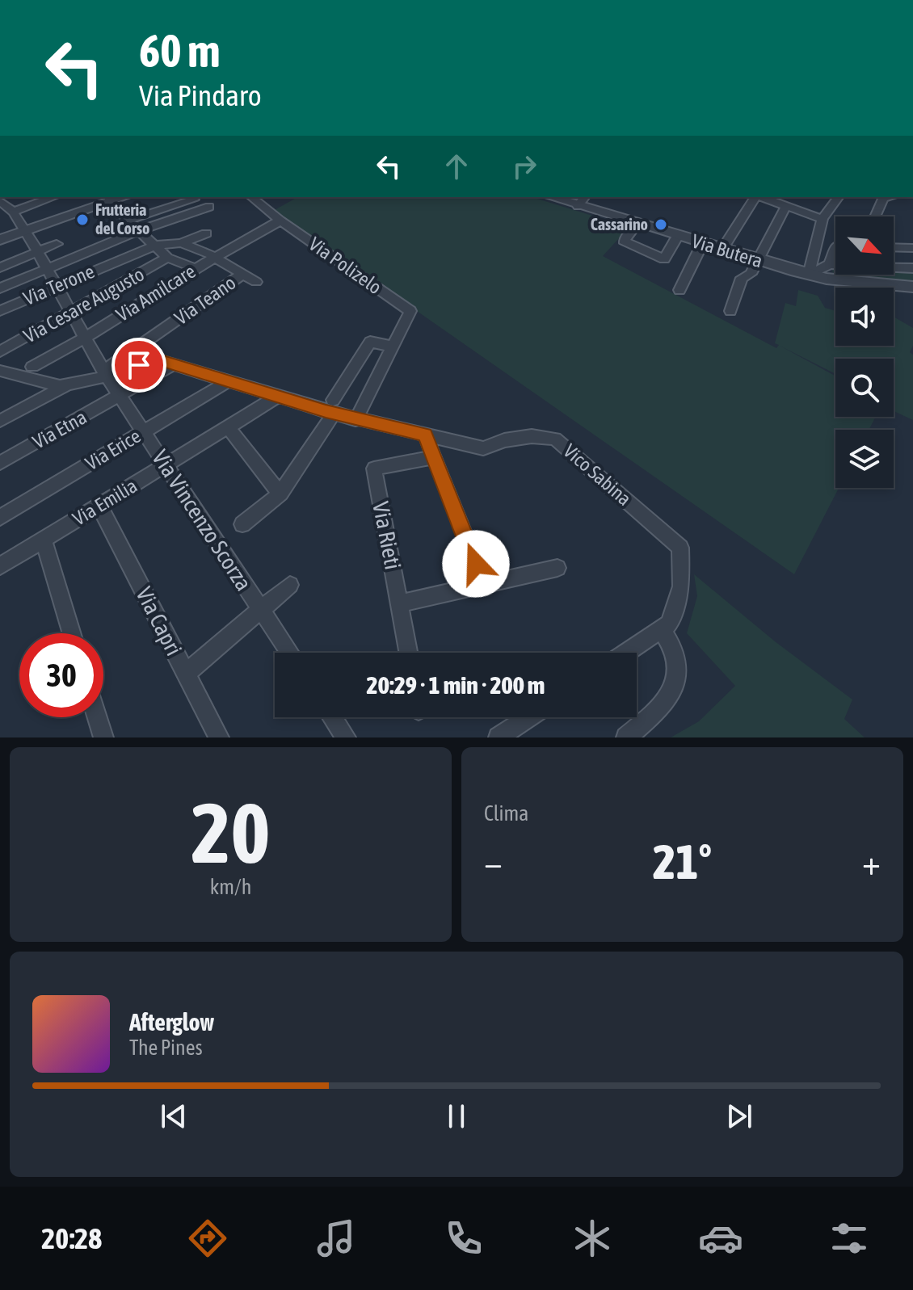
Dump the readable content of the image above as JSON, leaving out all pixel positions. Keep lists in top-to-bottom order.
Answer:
{
  "streets": {
    "street": [
      "Via Butera",
      "Via Polizelo",
      "Via Terone",
      "Via Amilcare",
      "Via Teano",
      "Via Cesare Augusto",
      "Via Etna",
      "Via Erice",
      "Vico Sabina",
      "Via Emilia",
      "Via Vincenzo Scorza",
      "Via Rieti",
      "Via Capri"
    ]
  },
  "crossings": [
    ["Via Polizelo", "Via Amilcare"],
    ["Via Polizelo", "Vico Sabina"],
    ["Via Terone", "Via Vincenzo Scorza"],
    ["Via Amilcare", "Via Vincenzo Scorza"],
    ["Via Teano", "Vico Sabina"],
    ["Via Teano", "Via Vincenzo Scorza"],
    ["Via Cesare Augusto", "Via Vincenzo Scorza"],
    ["Via Etna", "Vico Sabina"],
    ["Via Etna", "Via Vincenzo Scorza"],
    ["Via Erice", "Vico Sabina"],
    ["Via Erice", "Via Vincenzo Scorza"],
    ["Vico Sabina", "Via Emilia"],
    ["Vico Sabina", "Via Vincenzo Scorza"],
    ["Via Emilia", "Via Vincenzo Scorza"],
    ["Via Emilia", "Via Capri"]
  ],
  "places": ["Frutteria del Corso", "Cassarino"],
  "north": "bottom right",
  "page": {
    "turn": ["60 m", "Via Pindaro"],
    "limit": "30",
    "trip": "20:29 · 1 min · 200 m",
    "tile": [
      ["20", "km/h"],
      "Clima"
    ],
    "heat": ["−", "21°", "+"],
    "song": ["Afterglow", "The Pines"],
    "tabs": "20:28"
  }
}
